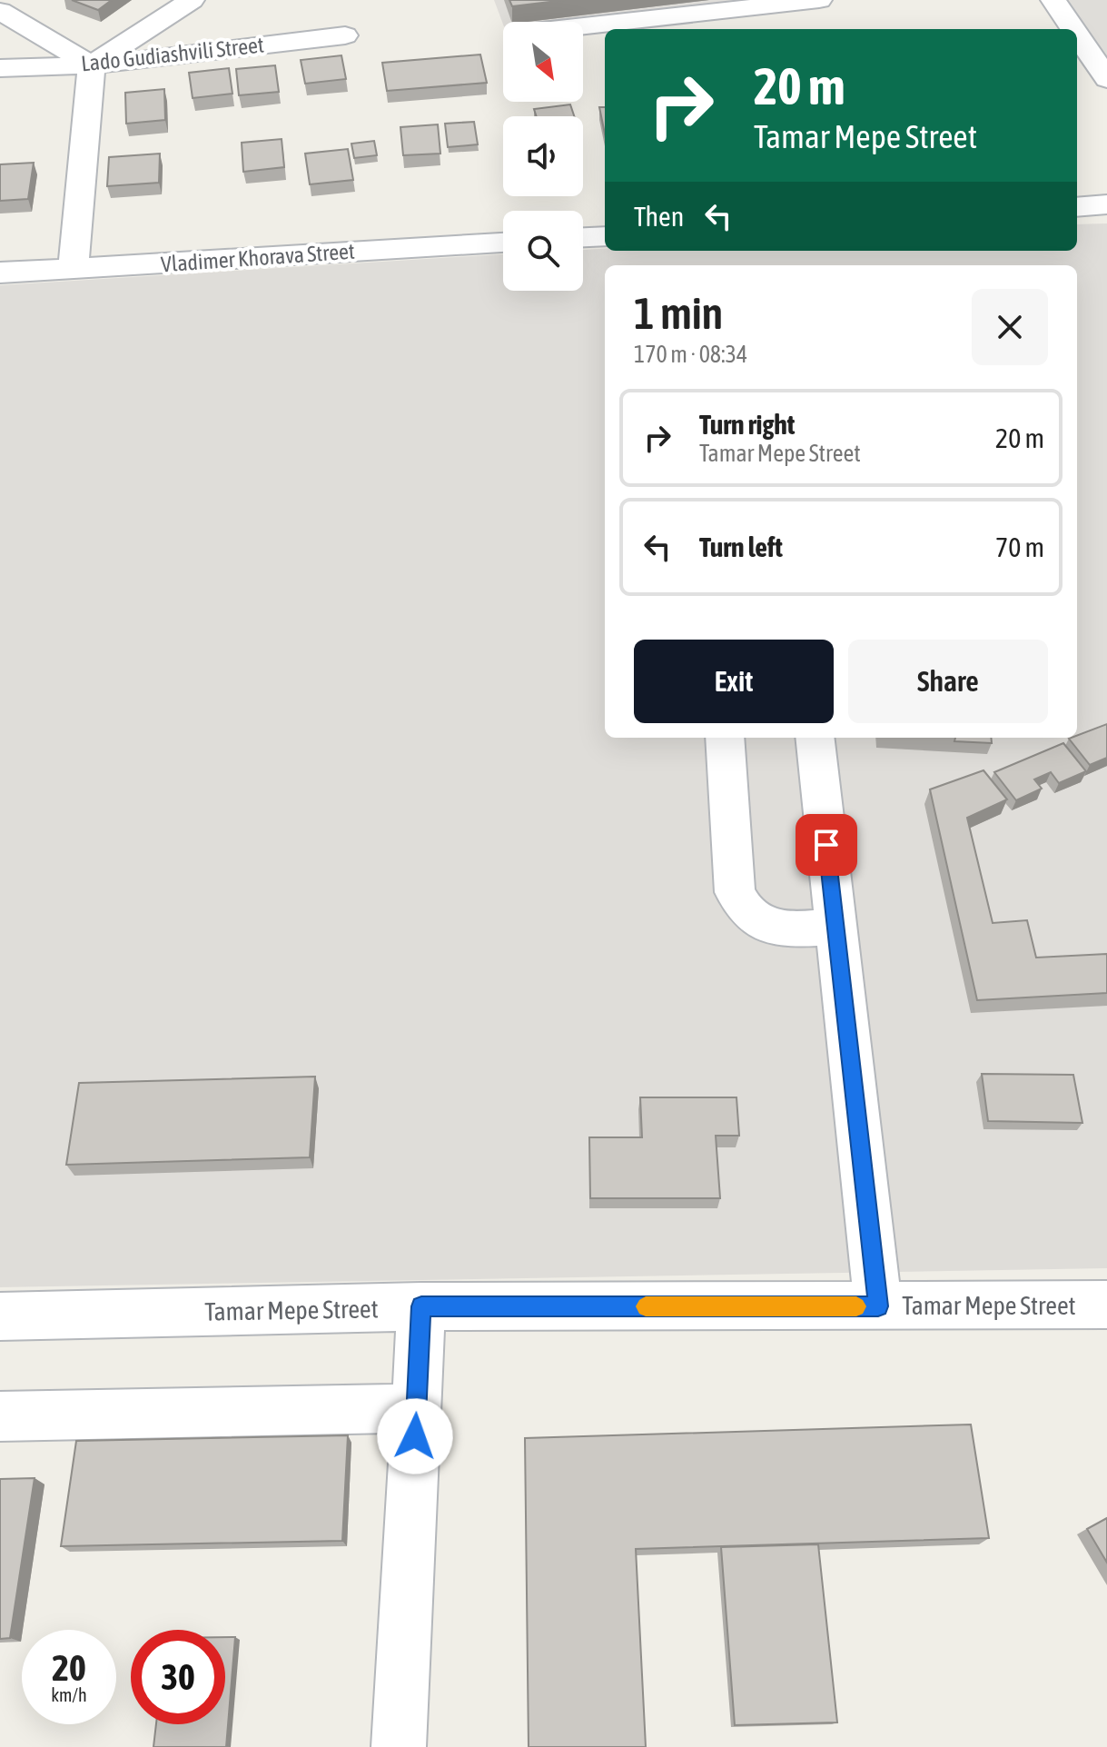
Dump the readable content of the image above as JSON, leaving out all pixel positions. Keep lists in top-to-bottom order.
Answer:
{
  "streets": {
    "street": ["Lado Gudiashvili Street", "Vladimer Khorava Street", "Tamar Mepe Street"]
  },
  "north": "bottom right",
  "page": {
    "turn": ["20 m", "Tamar Mepe Street"],
    "then": "Then",
    "heading": ["1 min", "170 m · 08:34"],
    "list": [
      {
        "name": "Turn right",
        "note": "Tamar Mepe Street",
        "value": "20 m"
      },
      {
        "name": "Turn left",
        "value": "70 m"
      }
    ],
    "buttons": ["Exit", "Share"],
    "speed": "20 km/h",
    "limit": "30"
  }
}
